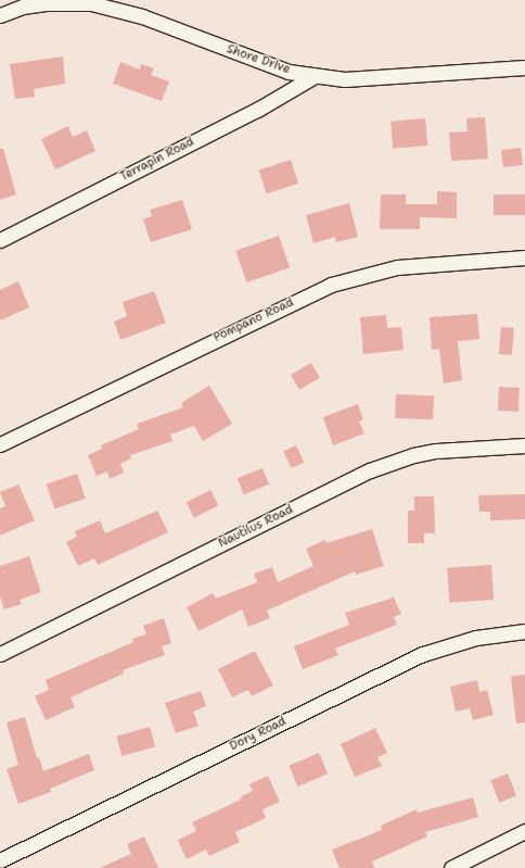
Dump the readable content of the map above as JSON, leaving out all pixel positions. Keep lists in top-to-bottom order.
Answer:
{
  "streets": {
    "street": [
      "Shore Drive",
      "Terrapin Road",
      "Pompano Road",
      "Nautilus Road",
      "Dory Road"
    ]
  },
  "crossings": [
    ["Shore Drive", "Terrapin Road"]
  ]
}
